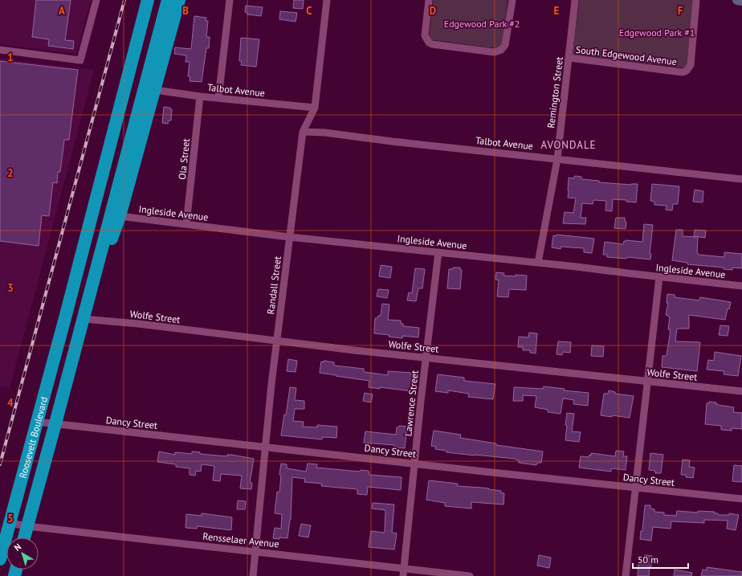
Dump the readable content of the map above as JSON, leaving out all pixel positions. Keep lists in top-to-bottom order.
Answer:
{
  "streets": {
    "highway": ["Roosevelt Boulevard"],
    "street": [
      "South Edgewood Avenue",
      "Talbot Avenue",
      "Remington Street",
      "Ola Street",
      "Ingleside Avenue",
      "Randall Street",
      "Wolfe Street",
      "Lawrence Street",
      "Dancy Street",
      "Rensselaer Avenue"
    ]
  },
  "crossings": [
    ["South Edgewood Avenue", "Remington Street"],
    ["Talbot Avenue", "Remington Street"],
    ["Talbot Avenue", "Ola Street"],
    ["Talbot Avenue", "Randall Street"],
    ["Remington Street", "Ingleside Avenue"],
    ["Ola Street", "Ingleside Avenue"],
    ["Ingleside Avenue", "Randall Street"],
    ["Ingleside Avenue", "Lawrence Street"],
    ["Randall Street", "Wolfe Street"],
    ["Randall Street", "Dancy Street"],
    ["Randall Street", "Rensselaer Avenue"],
    ["Wolfe Street", "Lawrence Street"],
    ["Wolfe Street", "Roosevelt Boulevard"],
    ["Lawrence Street", "Dancy Street"],
    ["Lawrence Street", "Rensselaer Avenue"],
    ["Dancy Street", "Roosevelt Boulevard"],
    ["Roosevelt Boulevard", "Rensselaer Avenue"]
  ],
  "districts": ["AVONDALE"],
  "parks": ["Edgewood Park #2", "Edgewood Park #1"],
  "scale_bar": "50 m",
  "north": "top left",
  "grid": {
    "columns": [
      "A",
      "B",
      "C",
      "D",
      "E",
      "F"
    ],
    "rows": [
      "1",
      "2",
      "3",
      "4",
      "5"
    ]
  }
}
